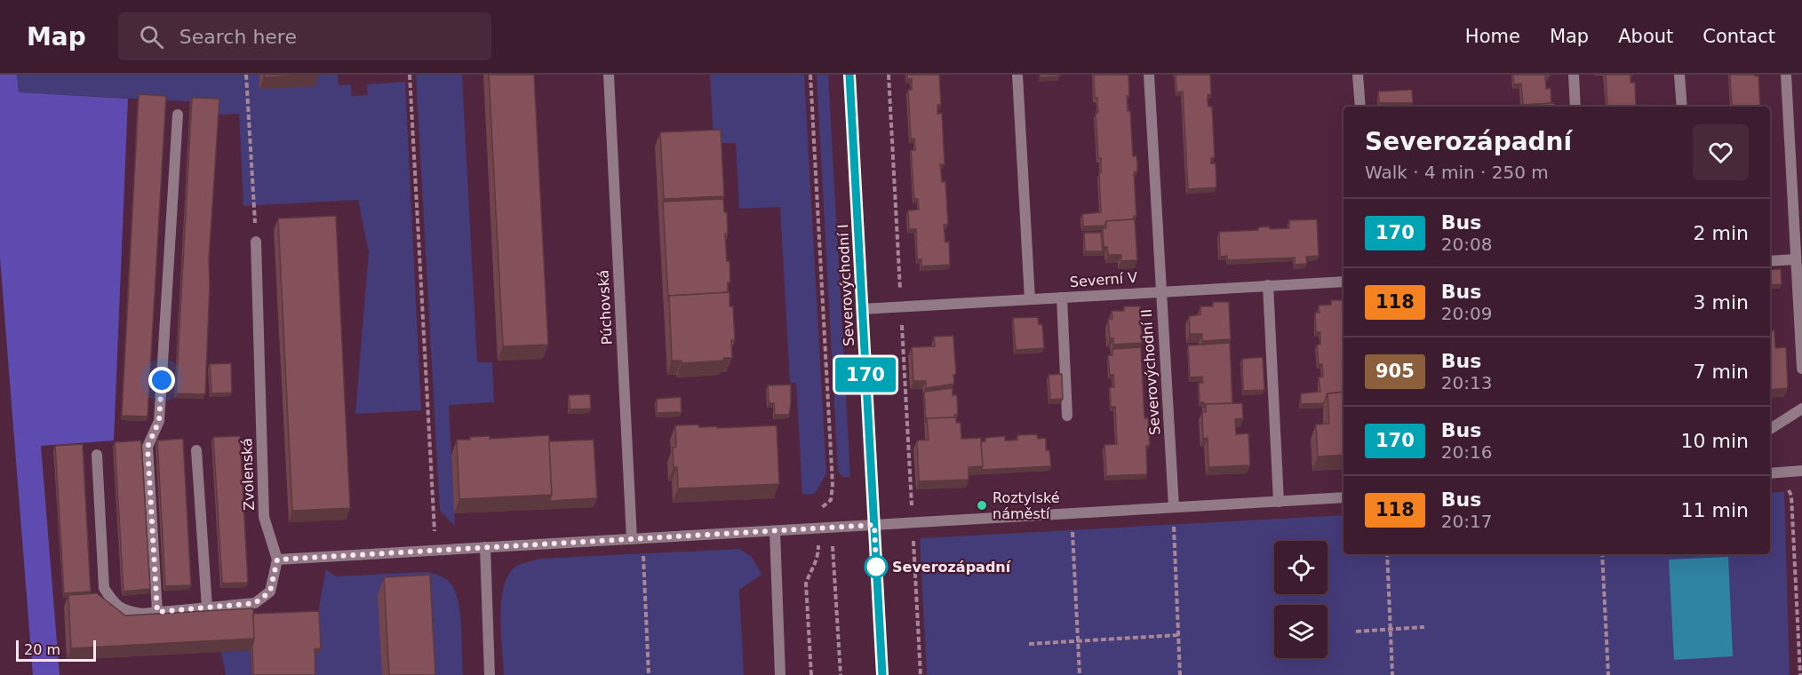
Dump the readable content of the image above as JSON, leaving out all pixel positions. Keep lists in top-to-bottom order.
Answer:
{
  "streets": {
    "street": [
      "Severní V",
      "Severovýchodní I",
      "Púchovská",
      "Severovýchodní II",
      "Zvolenská"
    ]
  },
  "crossings": [
    ["Severní V", "Severovýchodní I"],
    ["Severní V", "Severovýchodní II"]
  ],
  "places": ["Roztylské náměstí", "Severozápadní"],
  "lines": ["bus line 170"],
  "scale_bar": "20 m",
  "page": {
    "header": "Map",
    "search": "Search here",
    "nav": [
      "Home",
      "Map",
      "About",
      "Contact"
    ],
    "on_map": "170",
    "heading": ["Severozápadní", "Walk · 4 min · 250 m"],
    "list": [
      {
        "mark": "170",
        "name": "Bus",
        "note": "20:08",
        "value": "2 min"
      },
      {
        "mark": "118",
        "name": "Bus",
        "note": "20:09",
        "value": "3 min"
      },
      {
        "mark": "905",
        "name": "Bus",
        "note": "20:13",
        "value": "7 min"
      },
      {
        "mark": "170",
        "name": "Bus",
        "note": "20:16",
        "value": "10 min"
      },
      {
        "mark": "118",
        "name": "Bus",
        "note": "20:17",
        "value": "11 min"
      }
    ],
    "scale": "20 m"
  }
}
